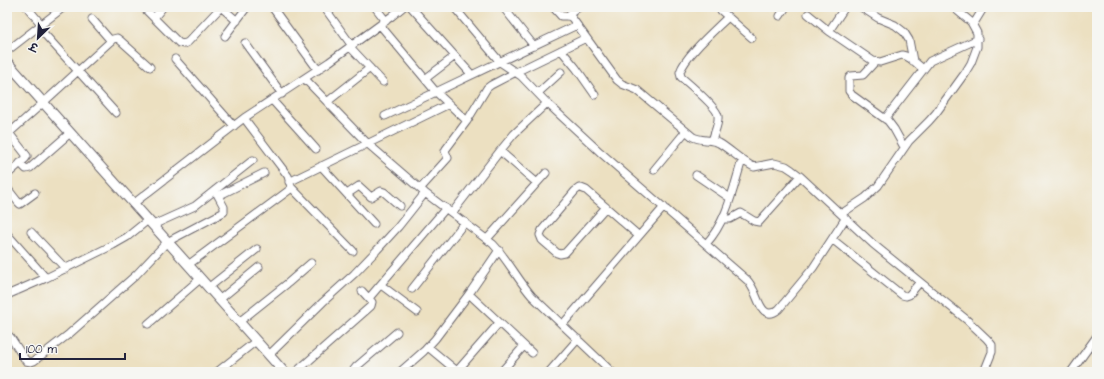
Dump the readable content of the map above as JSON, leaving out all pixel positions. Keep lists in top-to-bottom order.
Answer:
{
  "scale_bar": "100 m",
  "north": "bottom left"
}
